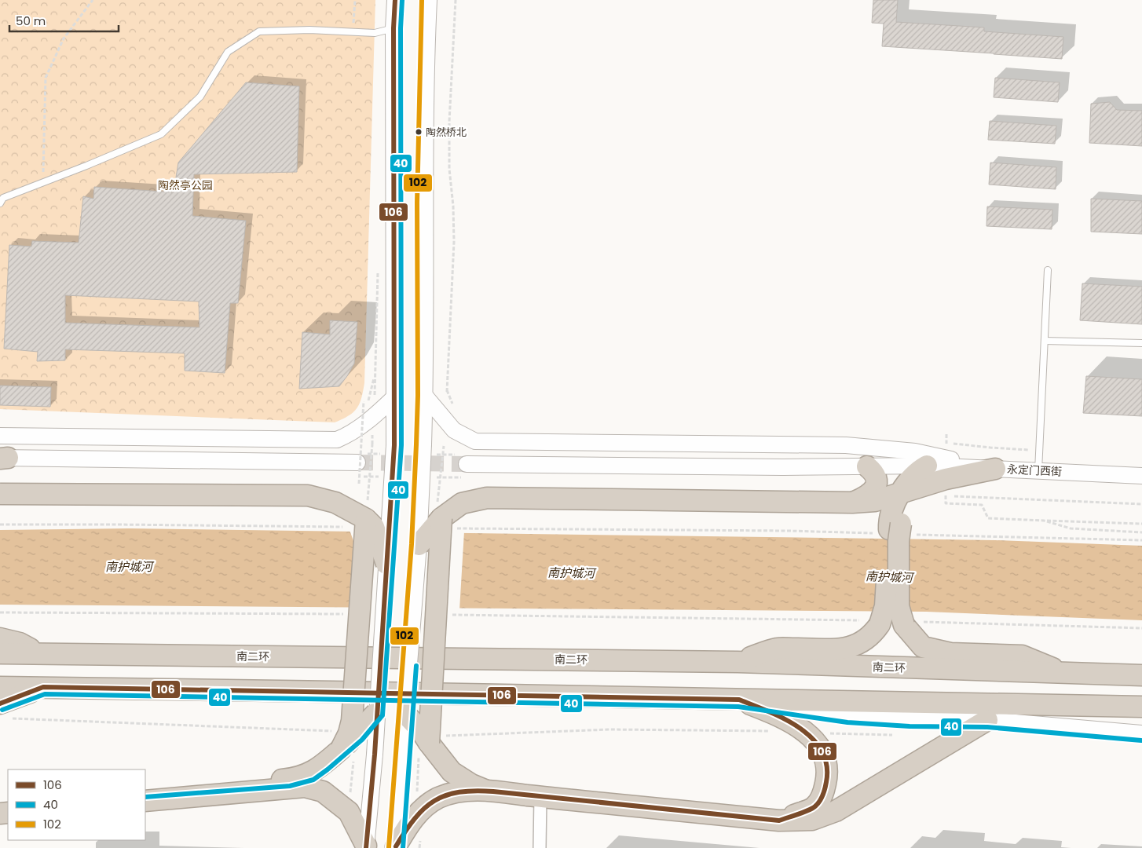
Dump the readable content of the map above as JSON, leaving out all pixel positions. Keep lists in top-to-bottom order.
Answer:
{
  "streets": {
    "highway": ["南二环"],
    "main road": ["永定门西街"]
  },
  "water": ["南护城河"],
  "parks": ["陶然亭公园"],
  "places": ["陶然桥北"],
  "lines": ["transit line 106", "transit line 40", "transit line 102"],
  "legend": ["106", "40", "102"],
  "scale_bar": "50 m"
}
